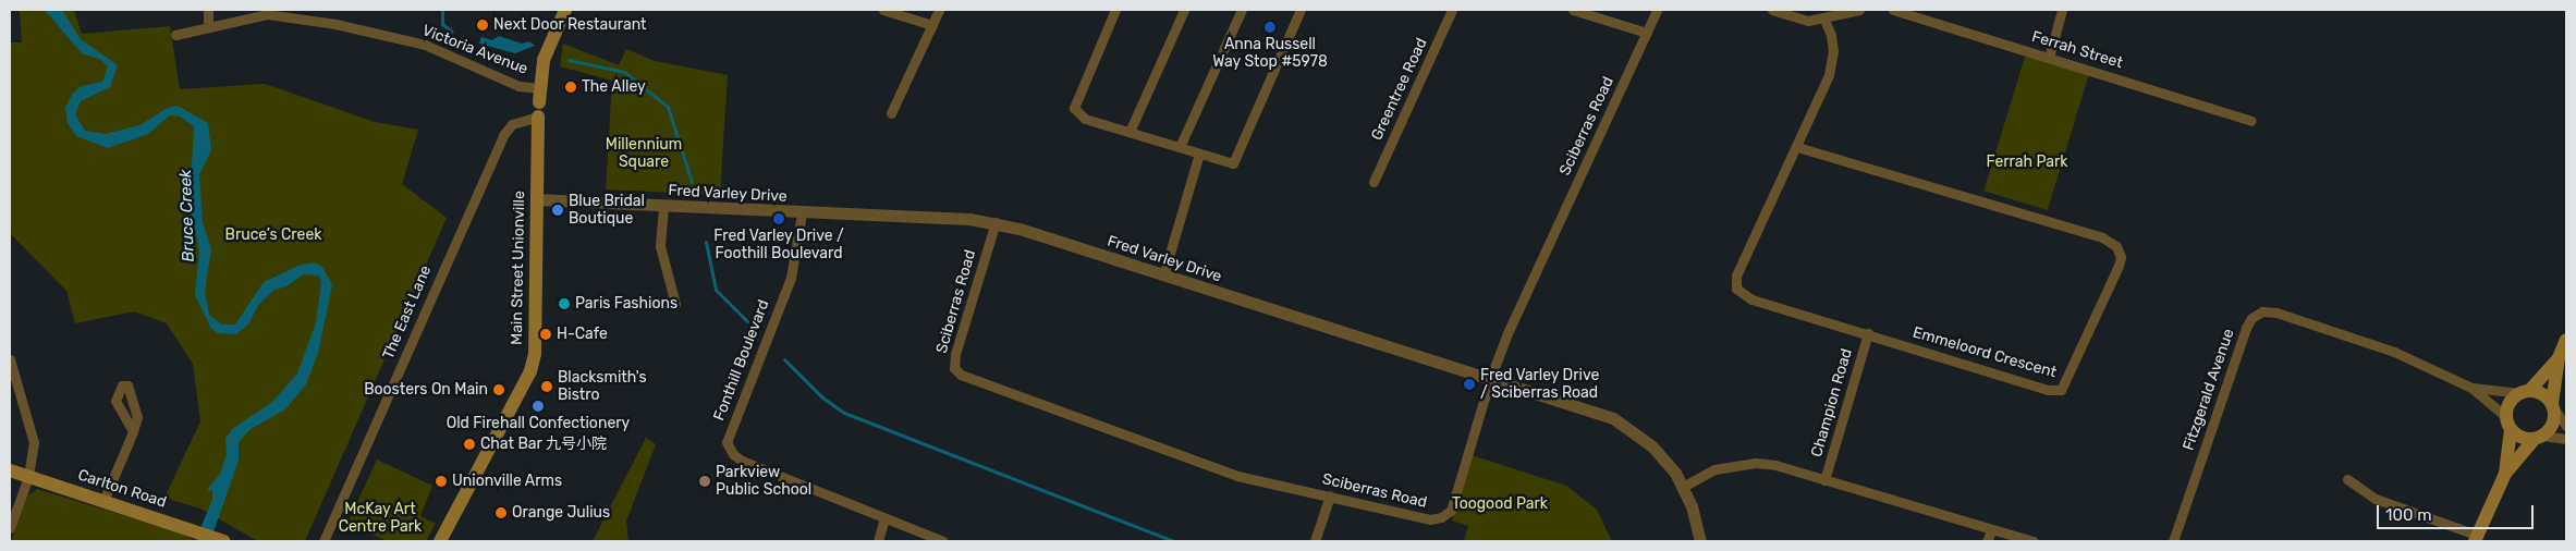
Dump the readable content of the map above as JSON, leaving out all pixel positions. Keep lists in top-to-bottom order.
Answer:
{
  "streets": {
    "main road": ["Main Street Unionville", "Carlton Road"],
    "street": [
      "Victoria Avenue",
      "Ferrah Street",
      "Greentree Road",
      "Sciberras Road",
      "Fred Varley Drive",
      "The East Lane",
      "Emmeloord Crescent",
      "Fonthill Boulevard",
      "Fitzgerald Avenue",
      "Champion Road"
    ]
  },
  "crossings": [
    ["Victoria Avenue", "Main Street Unionville"],
    ["Sciberras Road", "Fred Varley Drive"],
    ["Fred Varley Drive", "Main Street Unionville"],
    ["Fred Varley Drive", "Fonthill Boulevard"],
    ["Main Street Unionville", "The East Lane"],
    ["Emmeloord Crescent", "Champion Road"]
  ],
  "water": ["Bruce Creek"],
  "parks": [
    "Millennium Square",
    "Ferrah Park",
    "Bruce’s Creek",
    "Toogood Park",
    "McKay Art Centre Park"
  ],
  "places": [
    "Next Door Restaurant",
    "Anna Russell Way Stop #5978",
    "The Alley",
    "Blue Bridal Boutique",
    "Fred Varley Drive / Foothill Boulevard",
    "Paris Fashions",
    "H-Cafe",
    "Fred Varley Drive / Sciberras Road",
    "Blacksmith's Bistro",
    "Boosters On Main",
    "Old Firehall Confectionery",
    "Chat Bar 九号小院",
    "Unionville Arms",
    "Parkview Public School",
    "Orange Julius"
  ],
  "scale_bar": "100 m"
}
